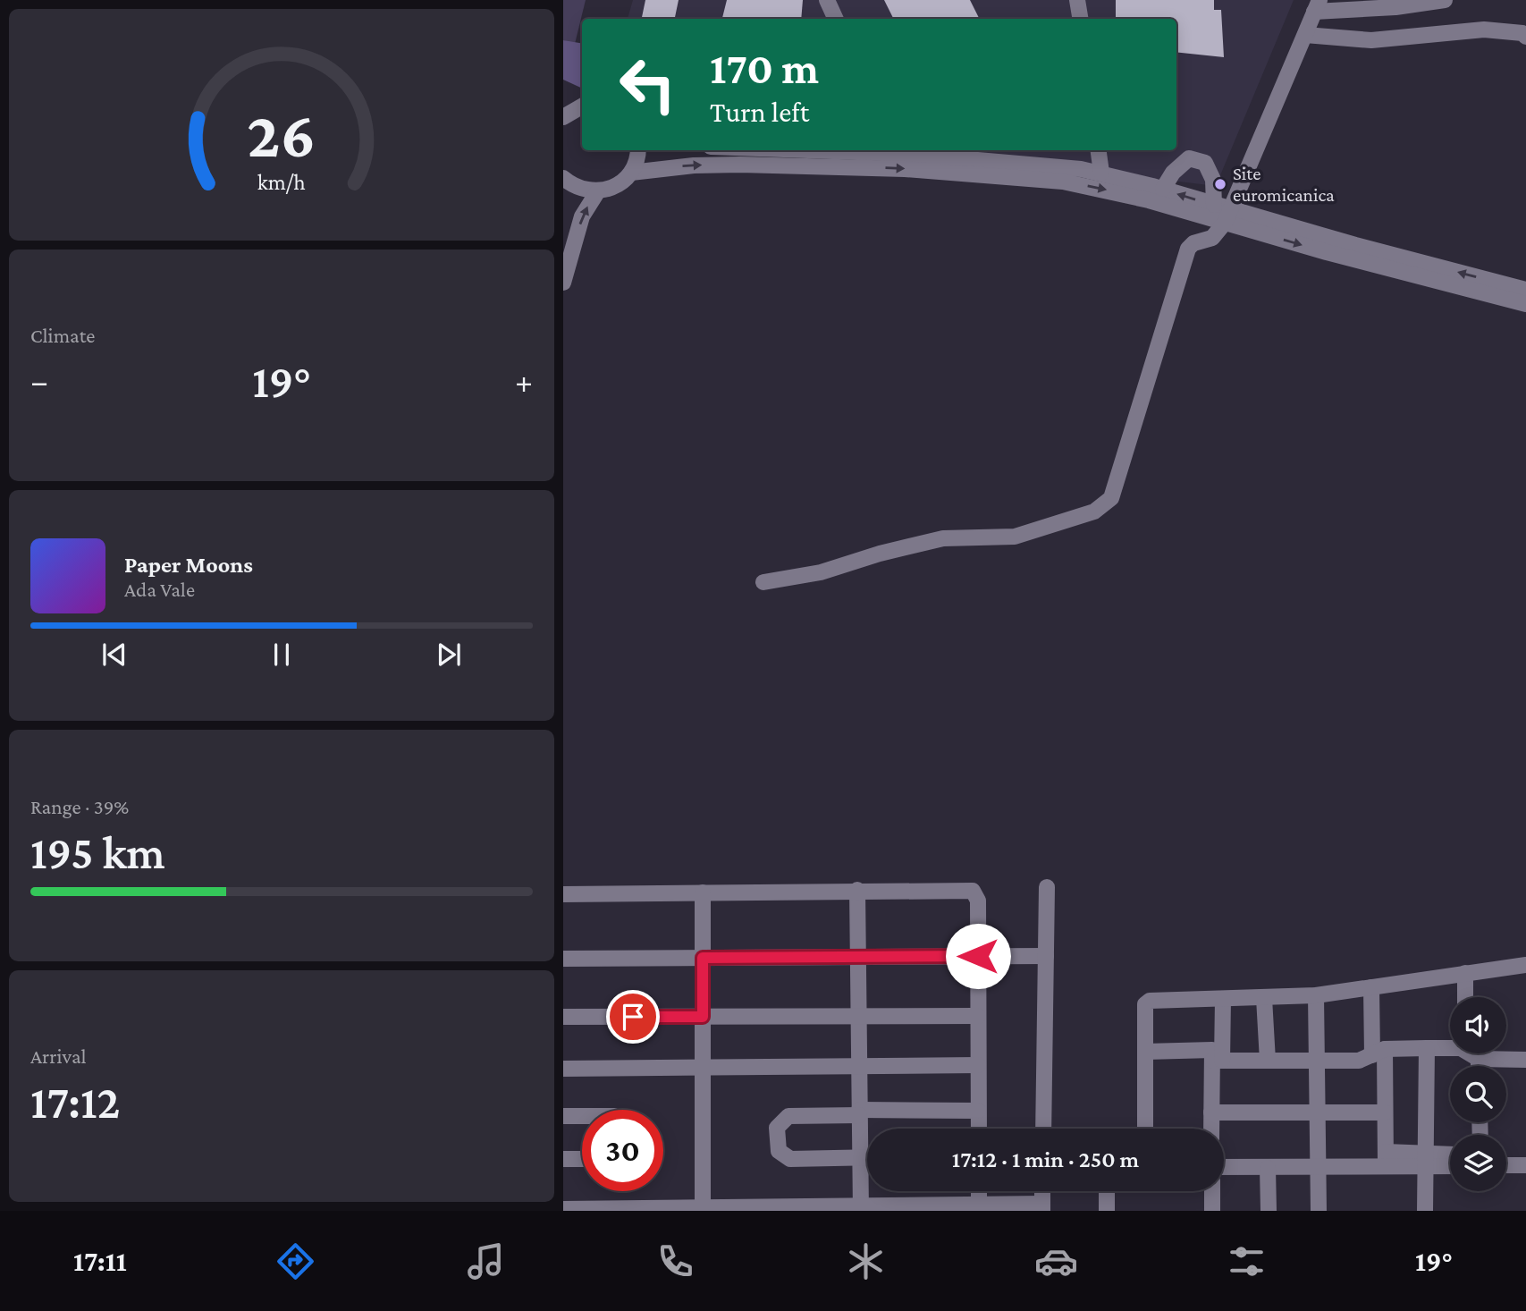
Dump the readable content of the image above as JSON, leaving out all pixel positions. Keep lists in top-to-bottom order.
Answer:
{
  "places": ["Site euromicanica"],
  "page": {
    "turn": ["170 m", "Turn left"],
    "tile": [
      "Climate",
      ["Range · 39%", "195 km"],
      ["Arrival", "17:12"]
    ],
    "heat": ["−", "19°", "+"],
    "song": ["Paper Moons", "Ada Vale"],
    "limit": "30",
    "trip": "17:12 · 1 min · 250 m",
    "tabs": ["17:11", "19°"],
    "gauge": ["26", "km/h"]
  }
}
